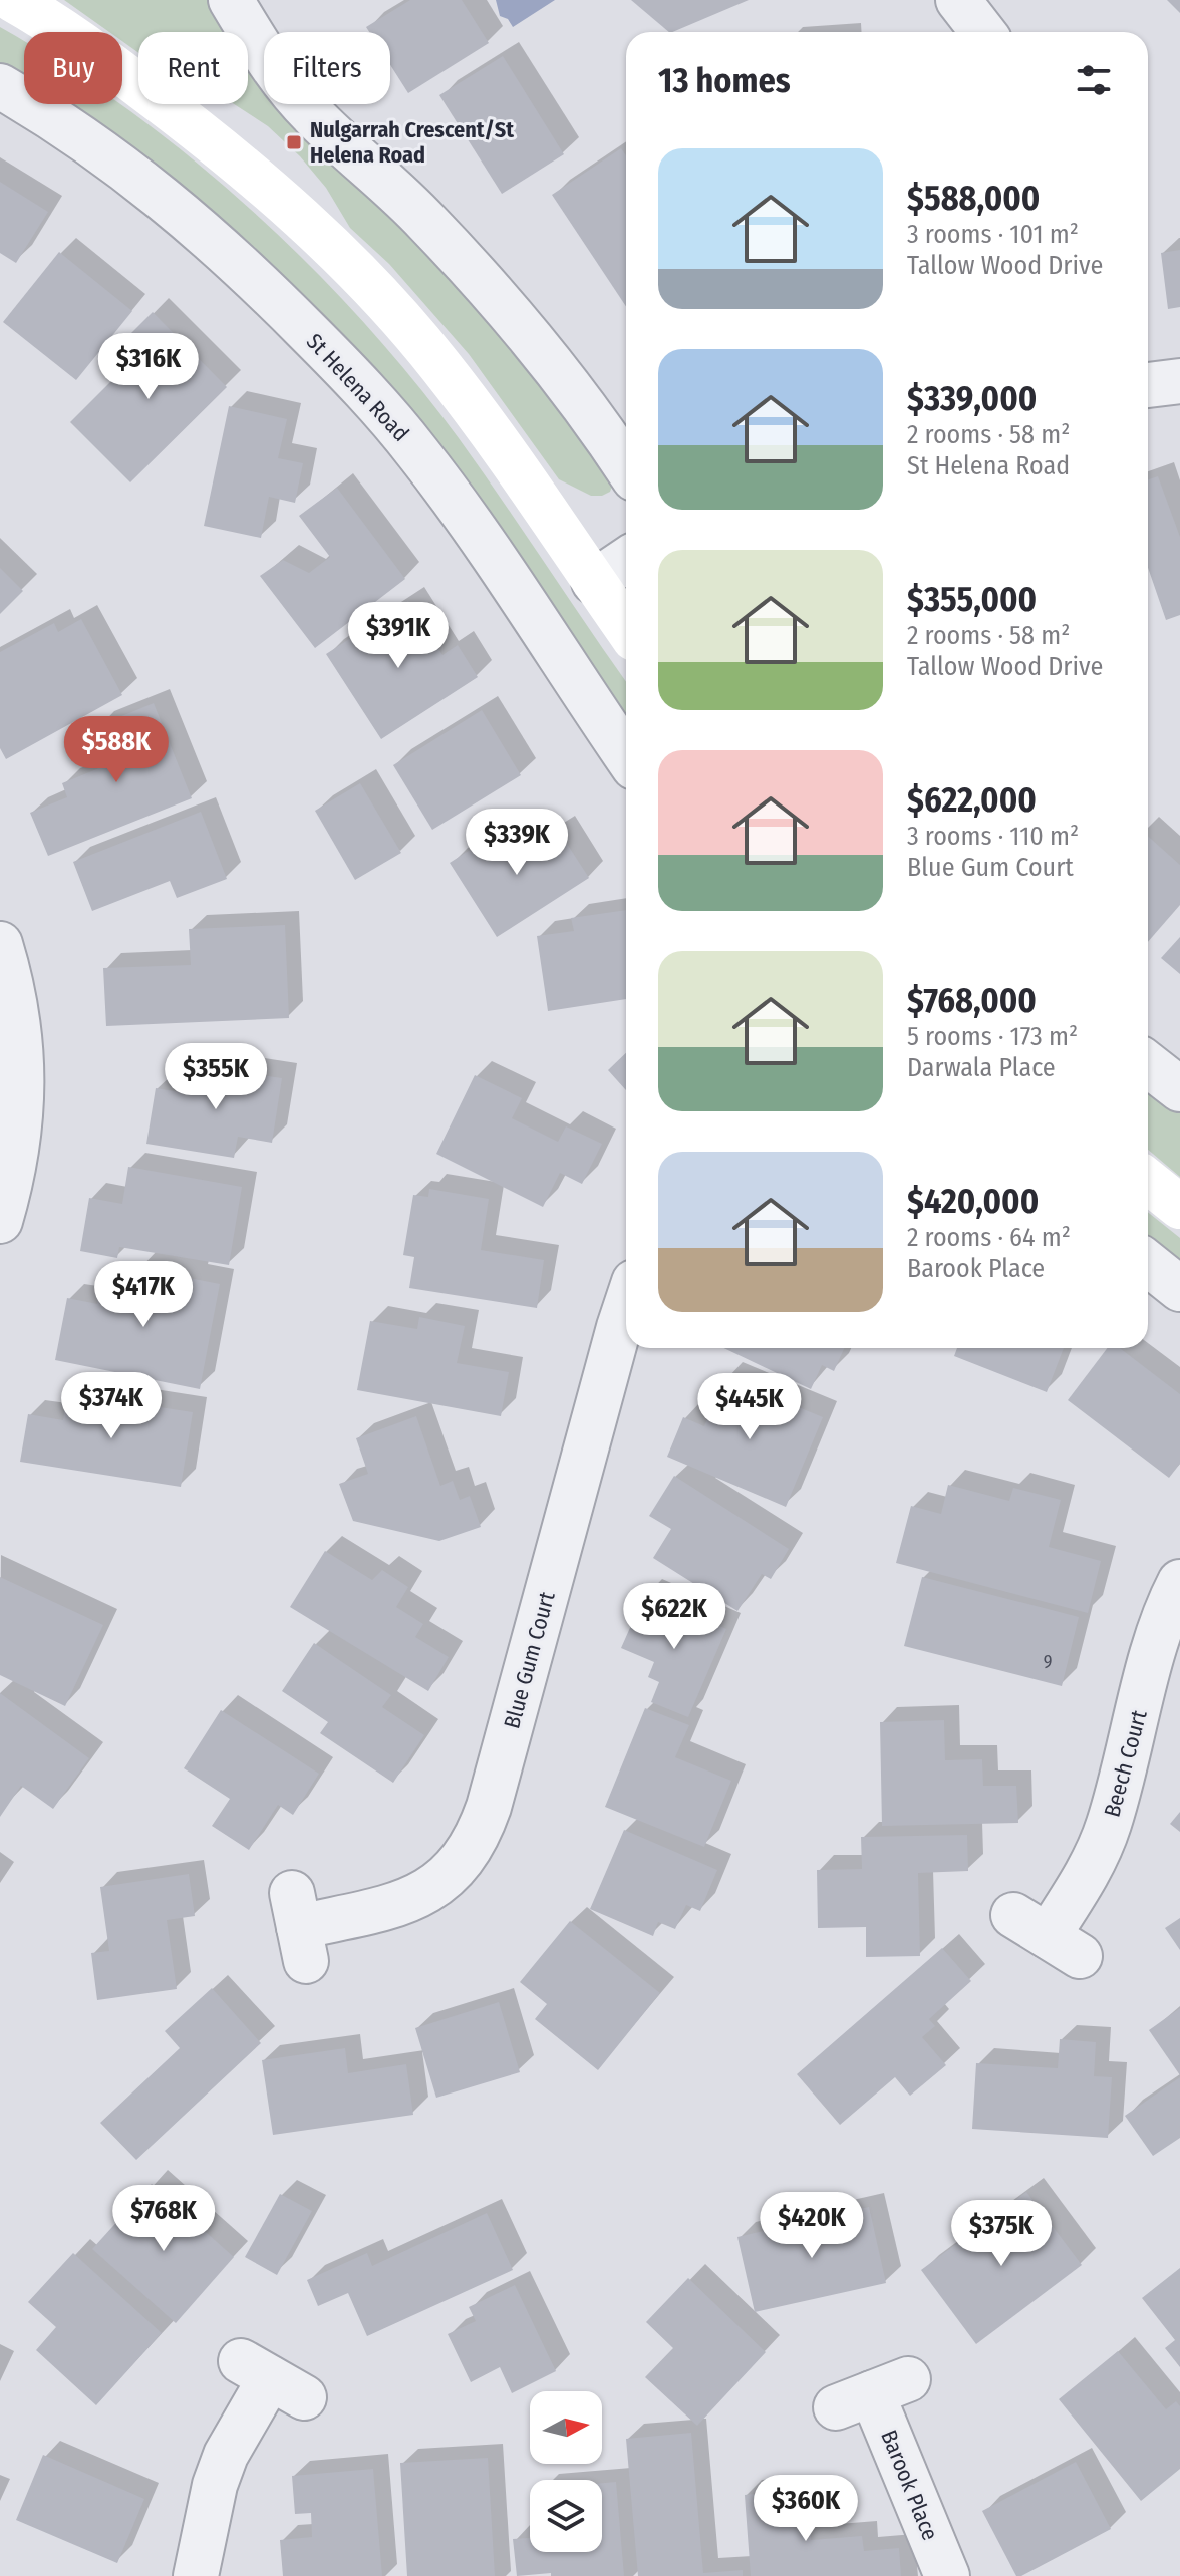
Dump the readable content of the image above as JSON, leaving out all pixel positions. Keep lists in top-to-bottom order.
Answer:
{
  "streets": {
    "street": [
      "St Helena Road",
      "Blue Gum Court",
      "Beech Court",
      "Barook Place"
    ]
  },
  "places": {
    "transit": ["Nulgarrah Crescent/St Helena Road"]
  },
  "house_numbers": ["9"],
  "north": "right",
  "page": {
    "chip": ["Buy", "Rent", "Filters"],
    "heading": "13 homes",
    "list": [
      {
        "name": "$588,000",
        "note": "3 rooms · 101 m² · Tallow Wood Drive"
      },
      {
        "name": "$339,000",
        "note": "2 rooms · 58 m² · St Helena Road"
      },
      {
        "name": "$355,000",
        "note": "2 rooms · 58 m² · Tallow Wood Drive"
      },
      {
        "name": "$622,000",
        "note": "3 rooms · 110 m² · Blue Gum Court"
      },
      {
        "name": "$768,000",
        "note": "5 rooms · 173 m² · Darwala Place"
      },
      {
        "name": "$420,000",
        "note": "2 rooms · 64 m² · Barook Place"
      }
    ],
    "price": [
      "$316K",
      "$391K",
      "$588K",
      "$339K",
      "$355K",
      "$417K",
      "$374K",
      "$445K",
      "$622K",
      "$768K",
      "$420K",
      "$375K",
      "$360K"
    ]
  }
}
